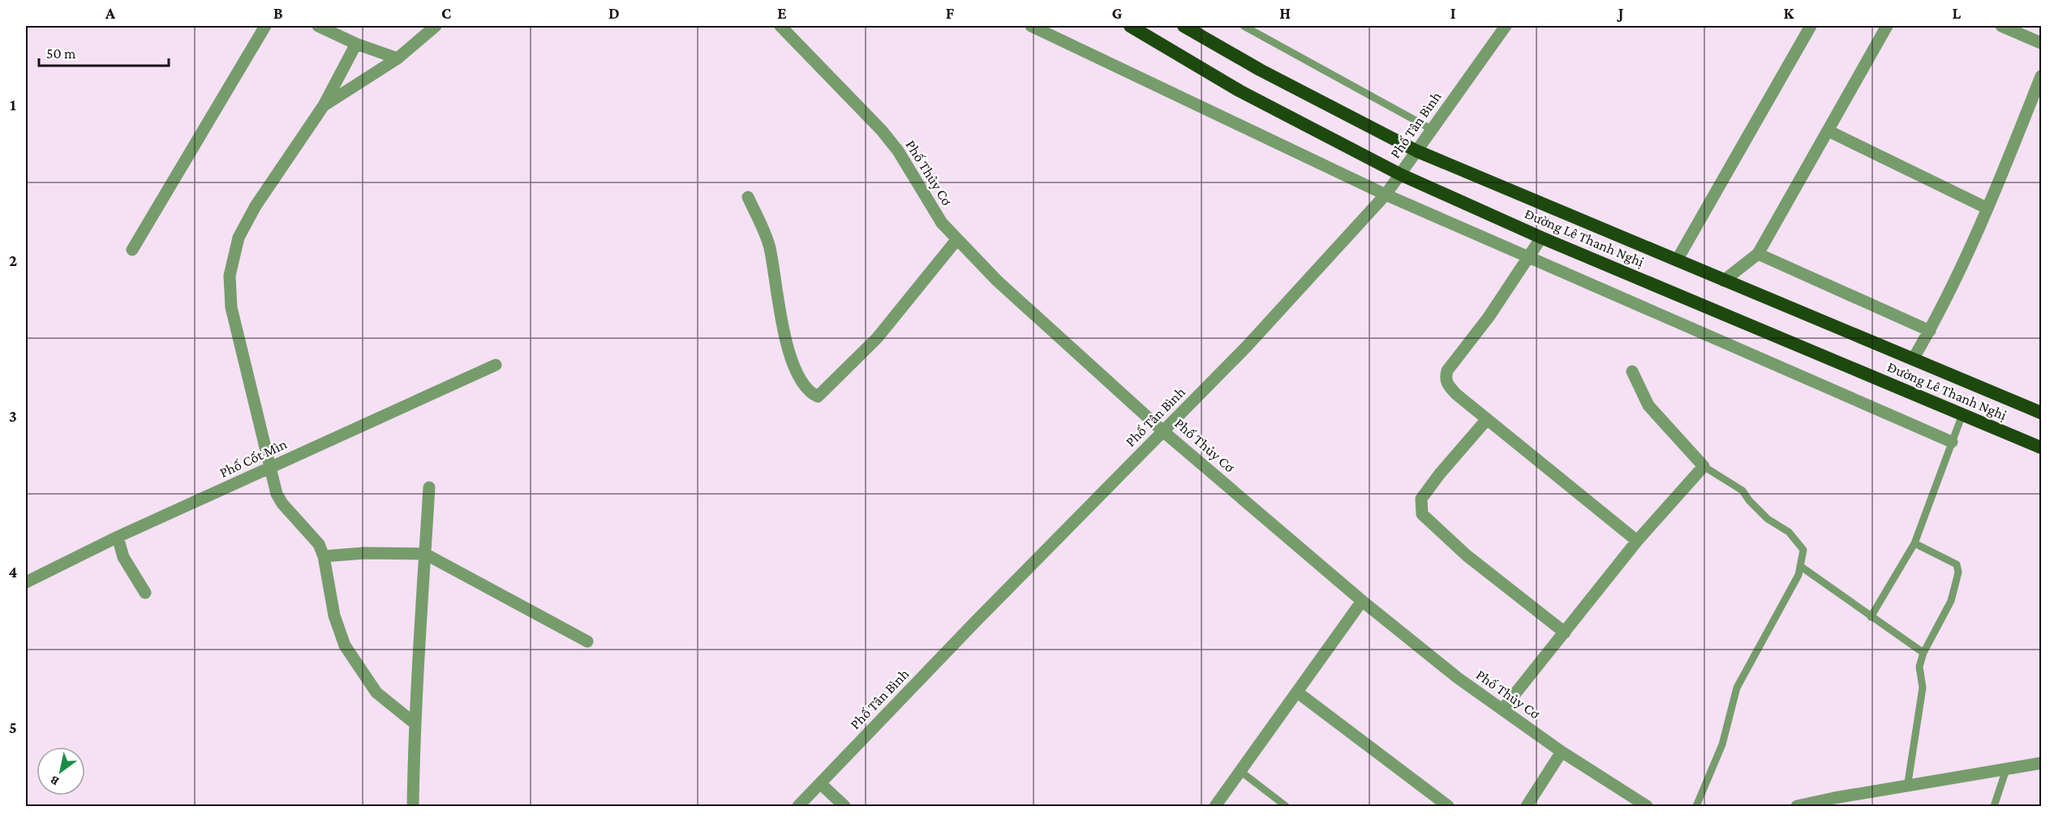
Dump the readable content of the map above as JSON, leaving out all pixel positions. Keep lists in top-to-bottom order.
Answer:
{
  "streets": {
    "highway": ["Đường Lê Thanh Nghị"],
    "street": ["Phố Tân Bình", "Phố Thủy Cơ", "Phố Cốt Mìn"]
  },
  "crossings": [
    ["Phố Tân Bình", "Phố Thủy Cơ"],
    ["Phố Tân Bình", "Đường Lê Thanh Nghị"]
  ],
  "scale_bar": "50 m",
  "north": "bottom left",
  "grid": {
    "columns": [
      "A",
      "B",
      "C",
      "D",
      "E",
      "F",
      "G",
      "H",
      "I",
      "J",
      "K",
      "L"
    ],
    "rows": [
      "1",
      "2",
      "3",
      "4",
      "5"
    ]
  }
}
